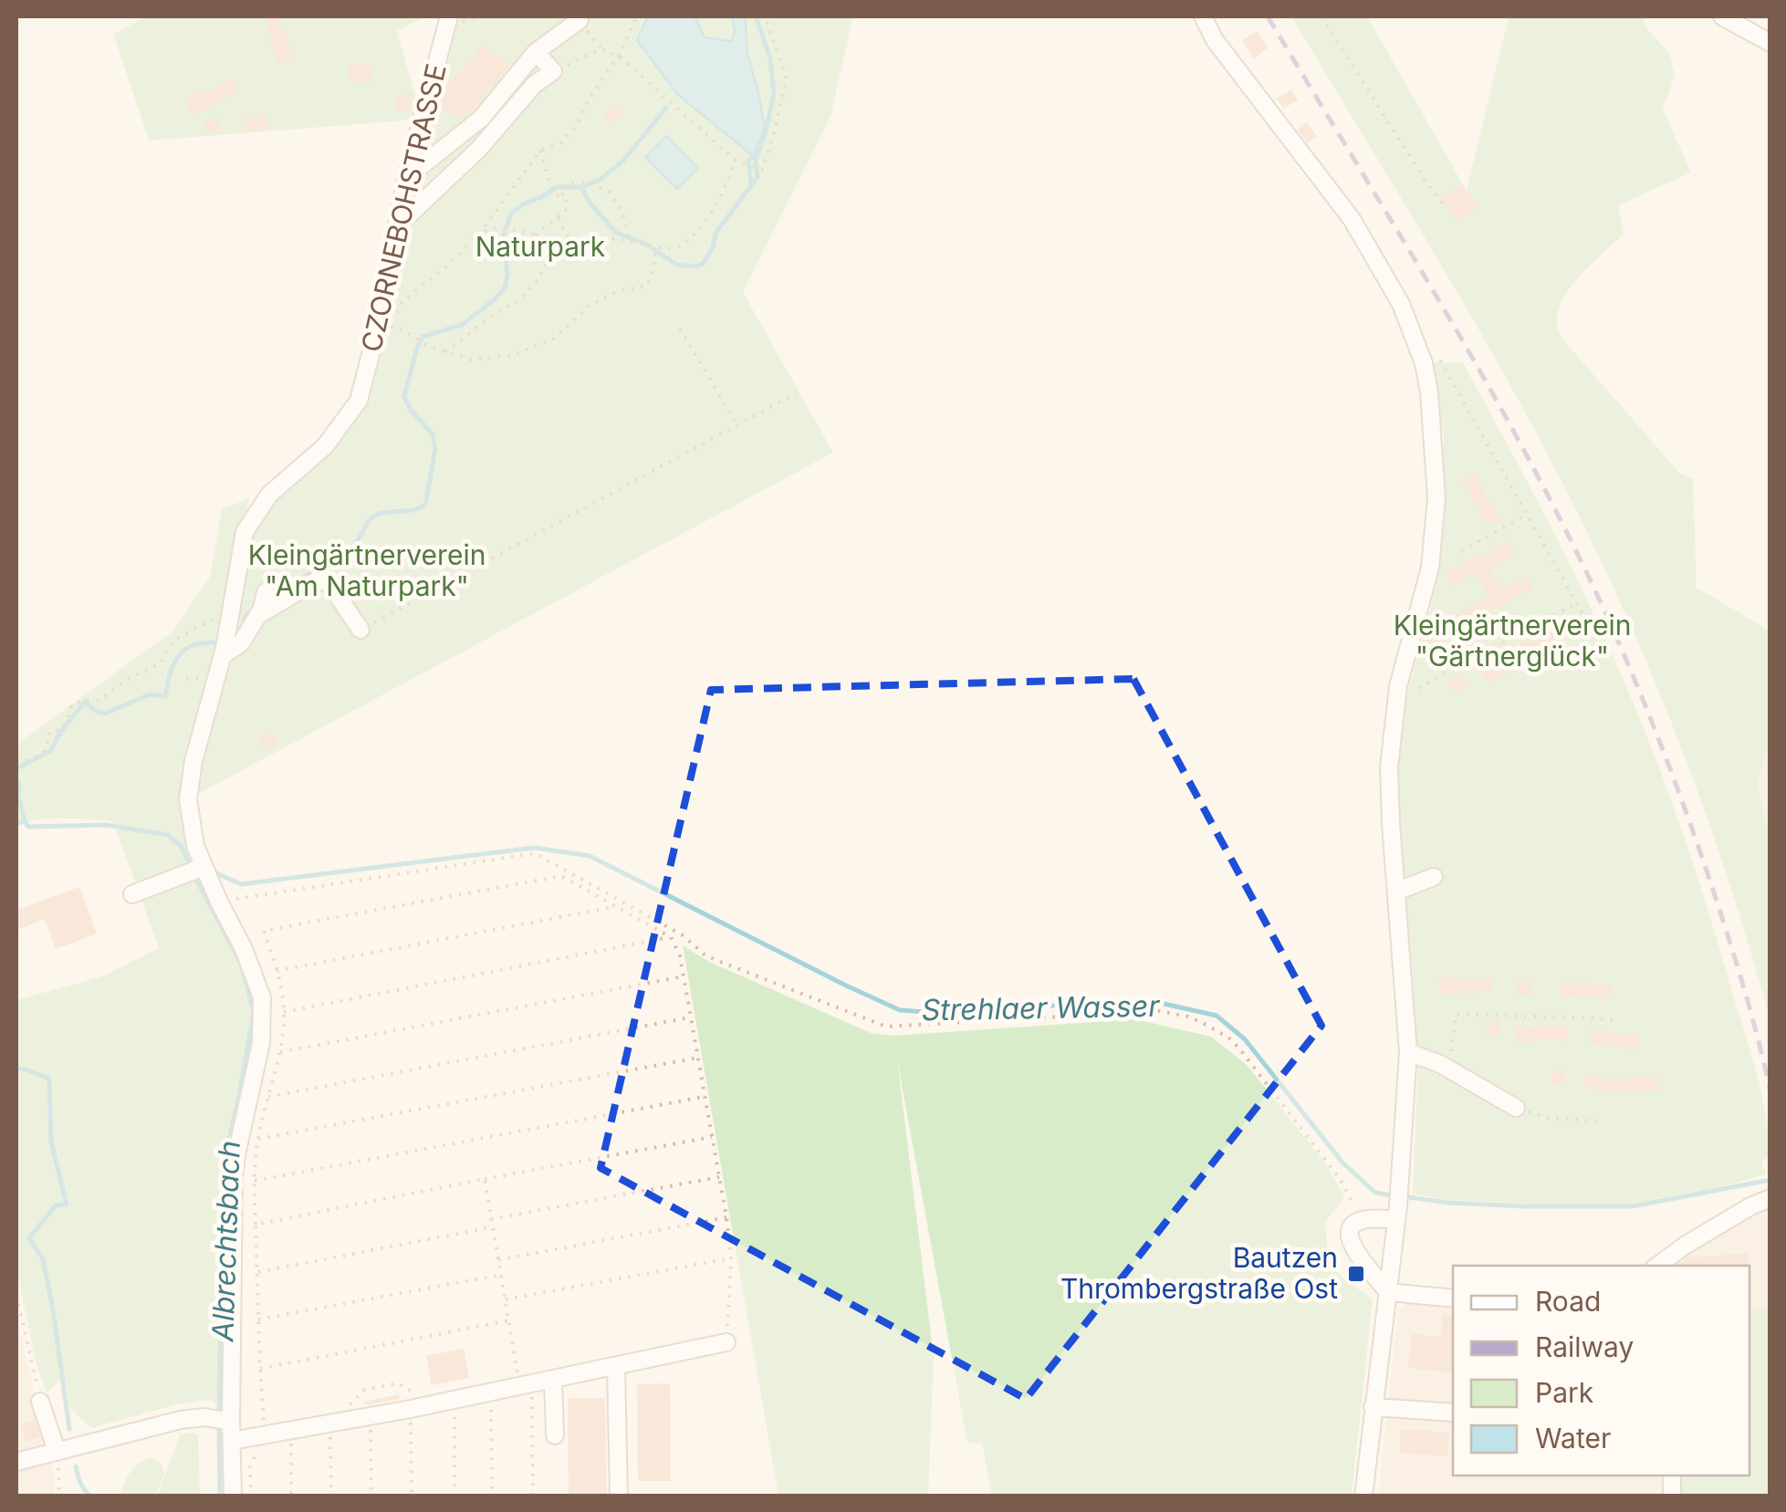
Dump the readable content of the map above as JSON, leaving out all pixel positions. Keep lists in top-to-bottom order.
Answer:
{
  "streets": {
    "street": ["CZORNEBOHSTRASSE"]
  },
  "water": ["Strehlaer Wasser", "Albrechtsbach"],
  "parks": ["Naturpark", "Kleingärtnerverein \"Am Naturpark\"", "Kleingärtnerverein \"Gärtnerglück\""],
  "places": {
    "transit": ["Bautzen Thrombergstraße Ost"]
  },
  "legend": [
    "Road",
    "Railway",
    "Park",
    "Water"
  ]
}
